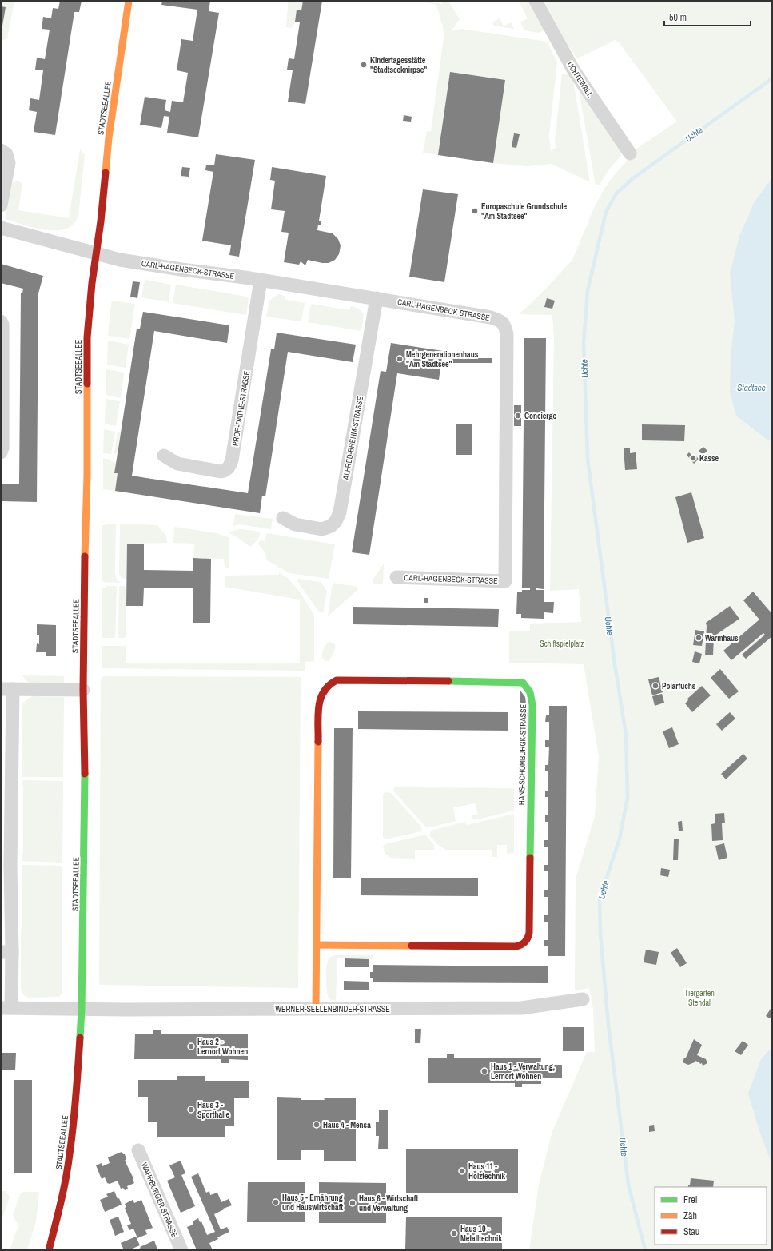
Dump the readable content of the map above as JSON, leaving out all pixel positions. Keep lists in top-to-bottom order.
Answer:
{
  "streets": {
    "street": [
      "UCHTEWALL",
      "STADTSEEALLEE",
      "CARL-HAGENBECK-STRASSE",
      "PROF.-DATHE-STRASSE",
      "ALFRED-BREHM-STRASSE",
      "HANS-SCHOMBURGK-STRASSE",
      "WERNER-SEELENBINDER-STRASSE",
      "WAHRBURGER STRASSE"
    ]
  },
  "crossings": [
    ["STADTSEEALLEE", "CARL-HAGENBECK-STRASSE"],
    ["STADTSEEALLEE", "WERNER-SEELENBINDER-STRASSE"],
    ["CARL-HAGENBECK-STRASSE", "PROF.-DATHE-STRASSE"],
    ["CARL-HAGENBECK-STRASSE", "ALFRED-BREHM-STRASSE"],
    ["HANS-SCHOMBURGK-STRASSE", "WERNER-SEELENBINDER-STRASSE"]
  ],
  "water": ["Uchte", "Stadtsee"],
  "parks": ["Schiffspielplatz", "Tiergarten Stendal"],
  "places": [
    "Kindertagesstätte \"Stadtseeknirpse\"",
    "Europaschule Grundschule \"Am Stadtsee\"",
    "Mehrgenerationenhaus \"Am Stadtsee\"",
    "Concierge",
    "Kasse",
    "Warmhaus",
    "Polarfuchs",
    "Haus 2 - Lernort Wohnen",
    "Haus 1 - Verwaltung, Lernort Wohnen",
    "Haus 3 - Sporthalle",
    "Haus 4 - Mensa",
    "Haus 11 - Holztechnik",
    "Haus 5 - Ernährung und Hauswirtschaft",
    "Haus 6 - Wirtschaft und Verwaltung",
    "Haus 10 - Metalltechnik"
  ],
  "legend": ["Frei", "Zäh", "Stau"],
  "scale_bar": "50 m"
}
